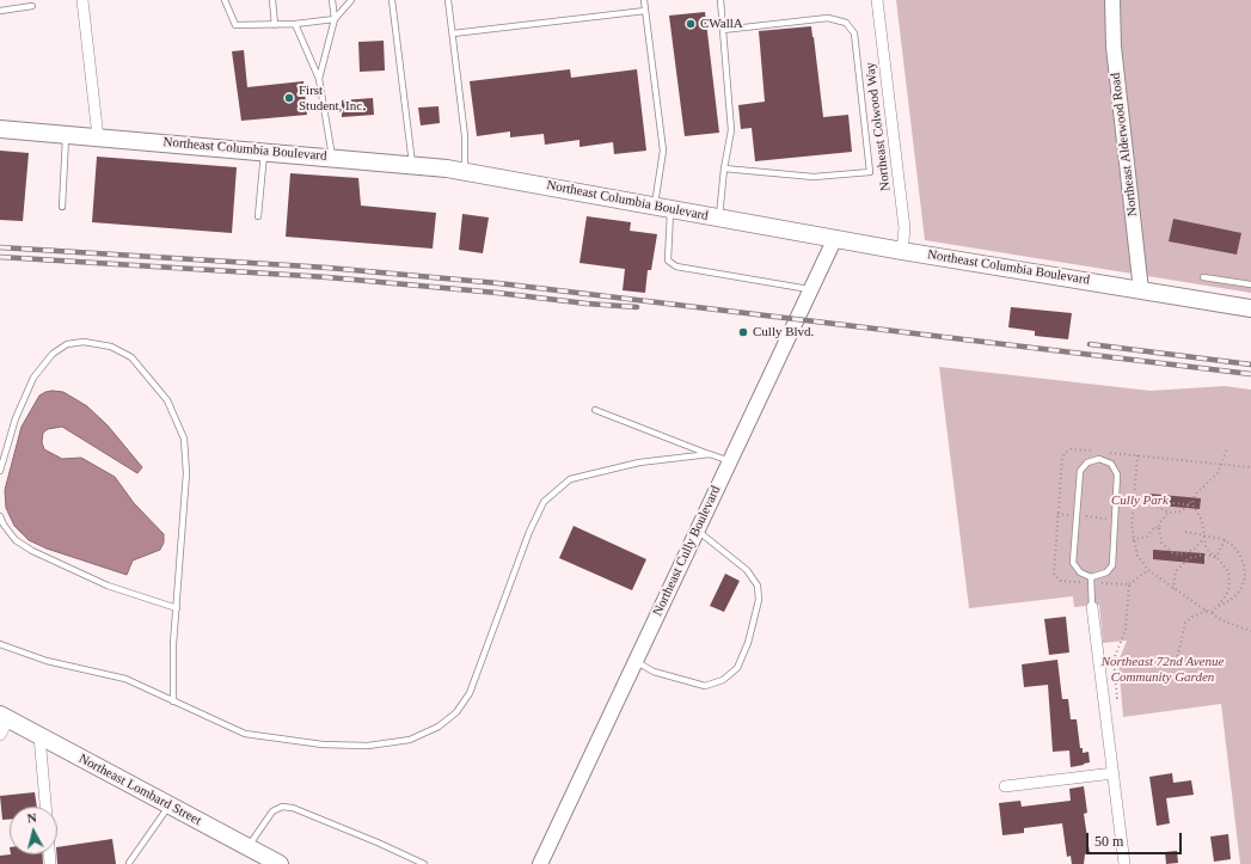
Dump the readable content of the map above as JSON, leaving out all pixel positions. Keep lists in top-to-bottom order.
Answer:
{
  "streets": {
    "main road": ["Northeast Columbia Boulevard", "Northeast Lombard Street"],
    "street": ["Northeast Colwood Way", "Northeast Alderwood Road", "Northeast Cully Boulevard"]
  },
  "crossings": [
    ["Northeast Colwood Way", "Northeast Columbia Boulevard"],
    ["Northeast Alderwood Road", "Northeast Columbia Boulevard"],
    ["Northeast Columbia Boulevard", "Northeast Cully Boulevard"]
  ],
  "parks": ["Cully Park", "Northeast 72nd Avenue Community Garden"],
  "places": ["CWallA", "First Student, Inc.", "Cully Blvd."],
  "scale_bar": "50 m",
  "north": "top"
}
